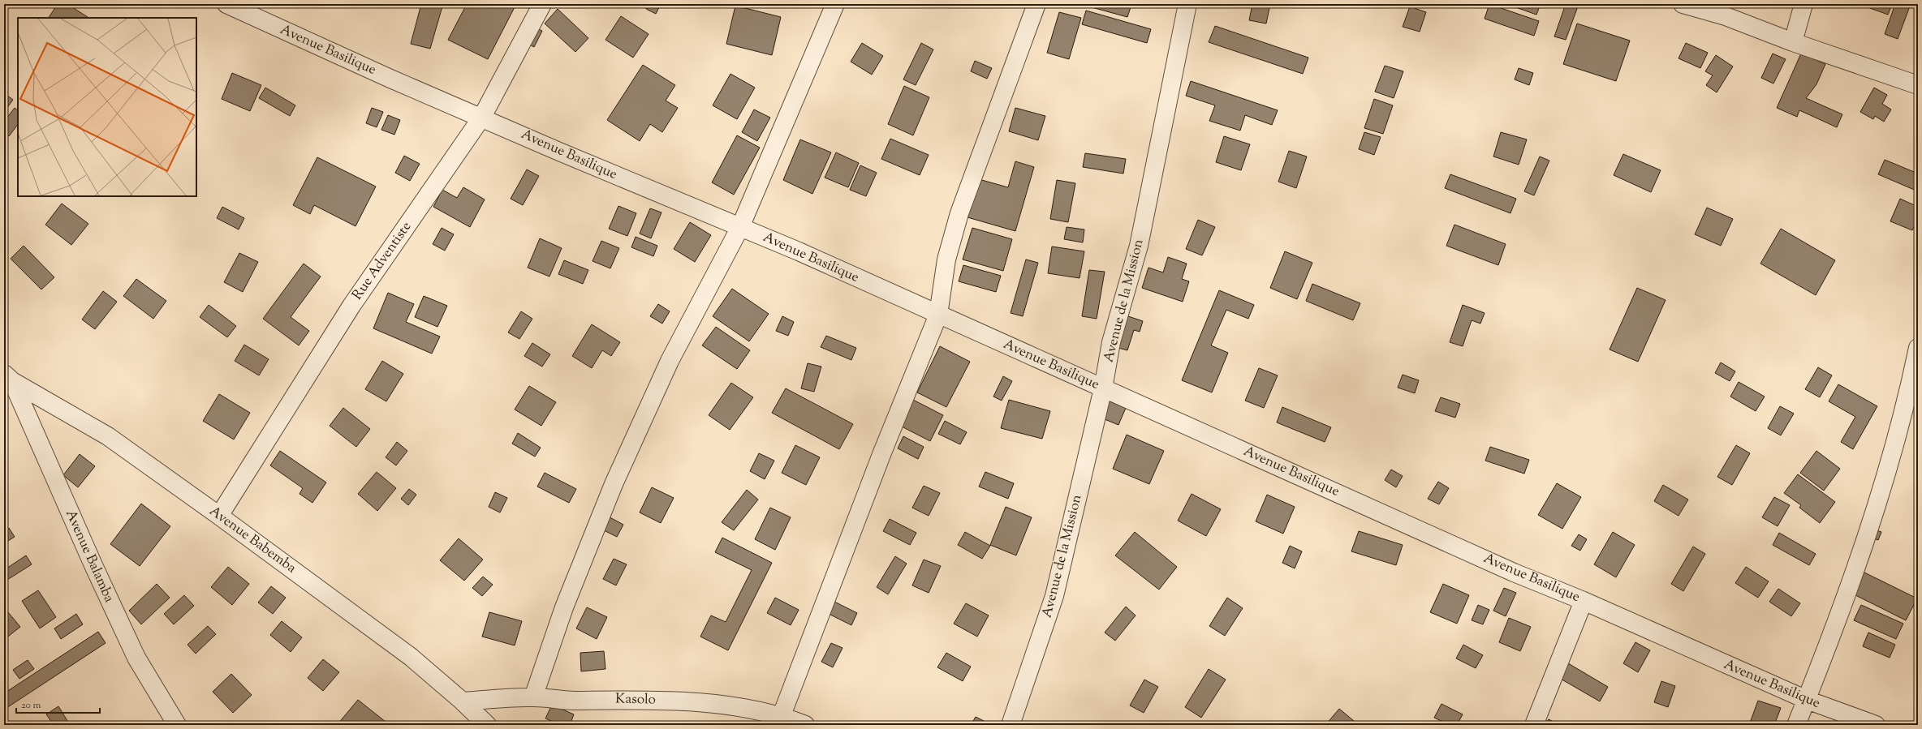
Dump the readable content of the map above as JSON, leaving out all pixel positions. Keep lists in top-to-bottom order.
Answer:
{
  "streets": {
    "street": [
      "Avenue Basilique",
      "Rue Adventiste",
      "Avenue de la Mission",
      "Avenue Babemba",
      "Avenue Balamba",
      "Kasolo"
    ]
  },
  "crossings": [
    ["Avenue Basilique", "Rue Adventiste"],
    ["Avenue Basilique", "Avenue de la Mission"],
    ["Rue Adventiste", "Avenue Babemba"],
    ["Avenue Babemba", "Avenue Balamba"],
    ["Avenue Babemba", "Kasolo"]
  ],
  "scale_bar": "20 m"
}
